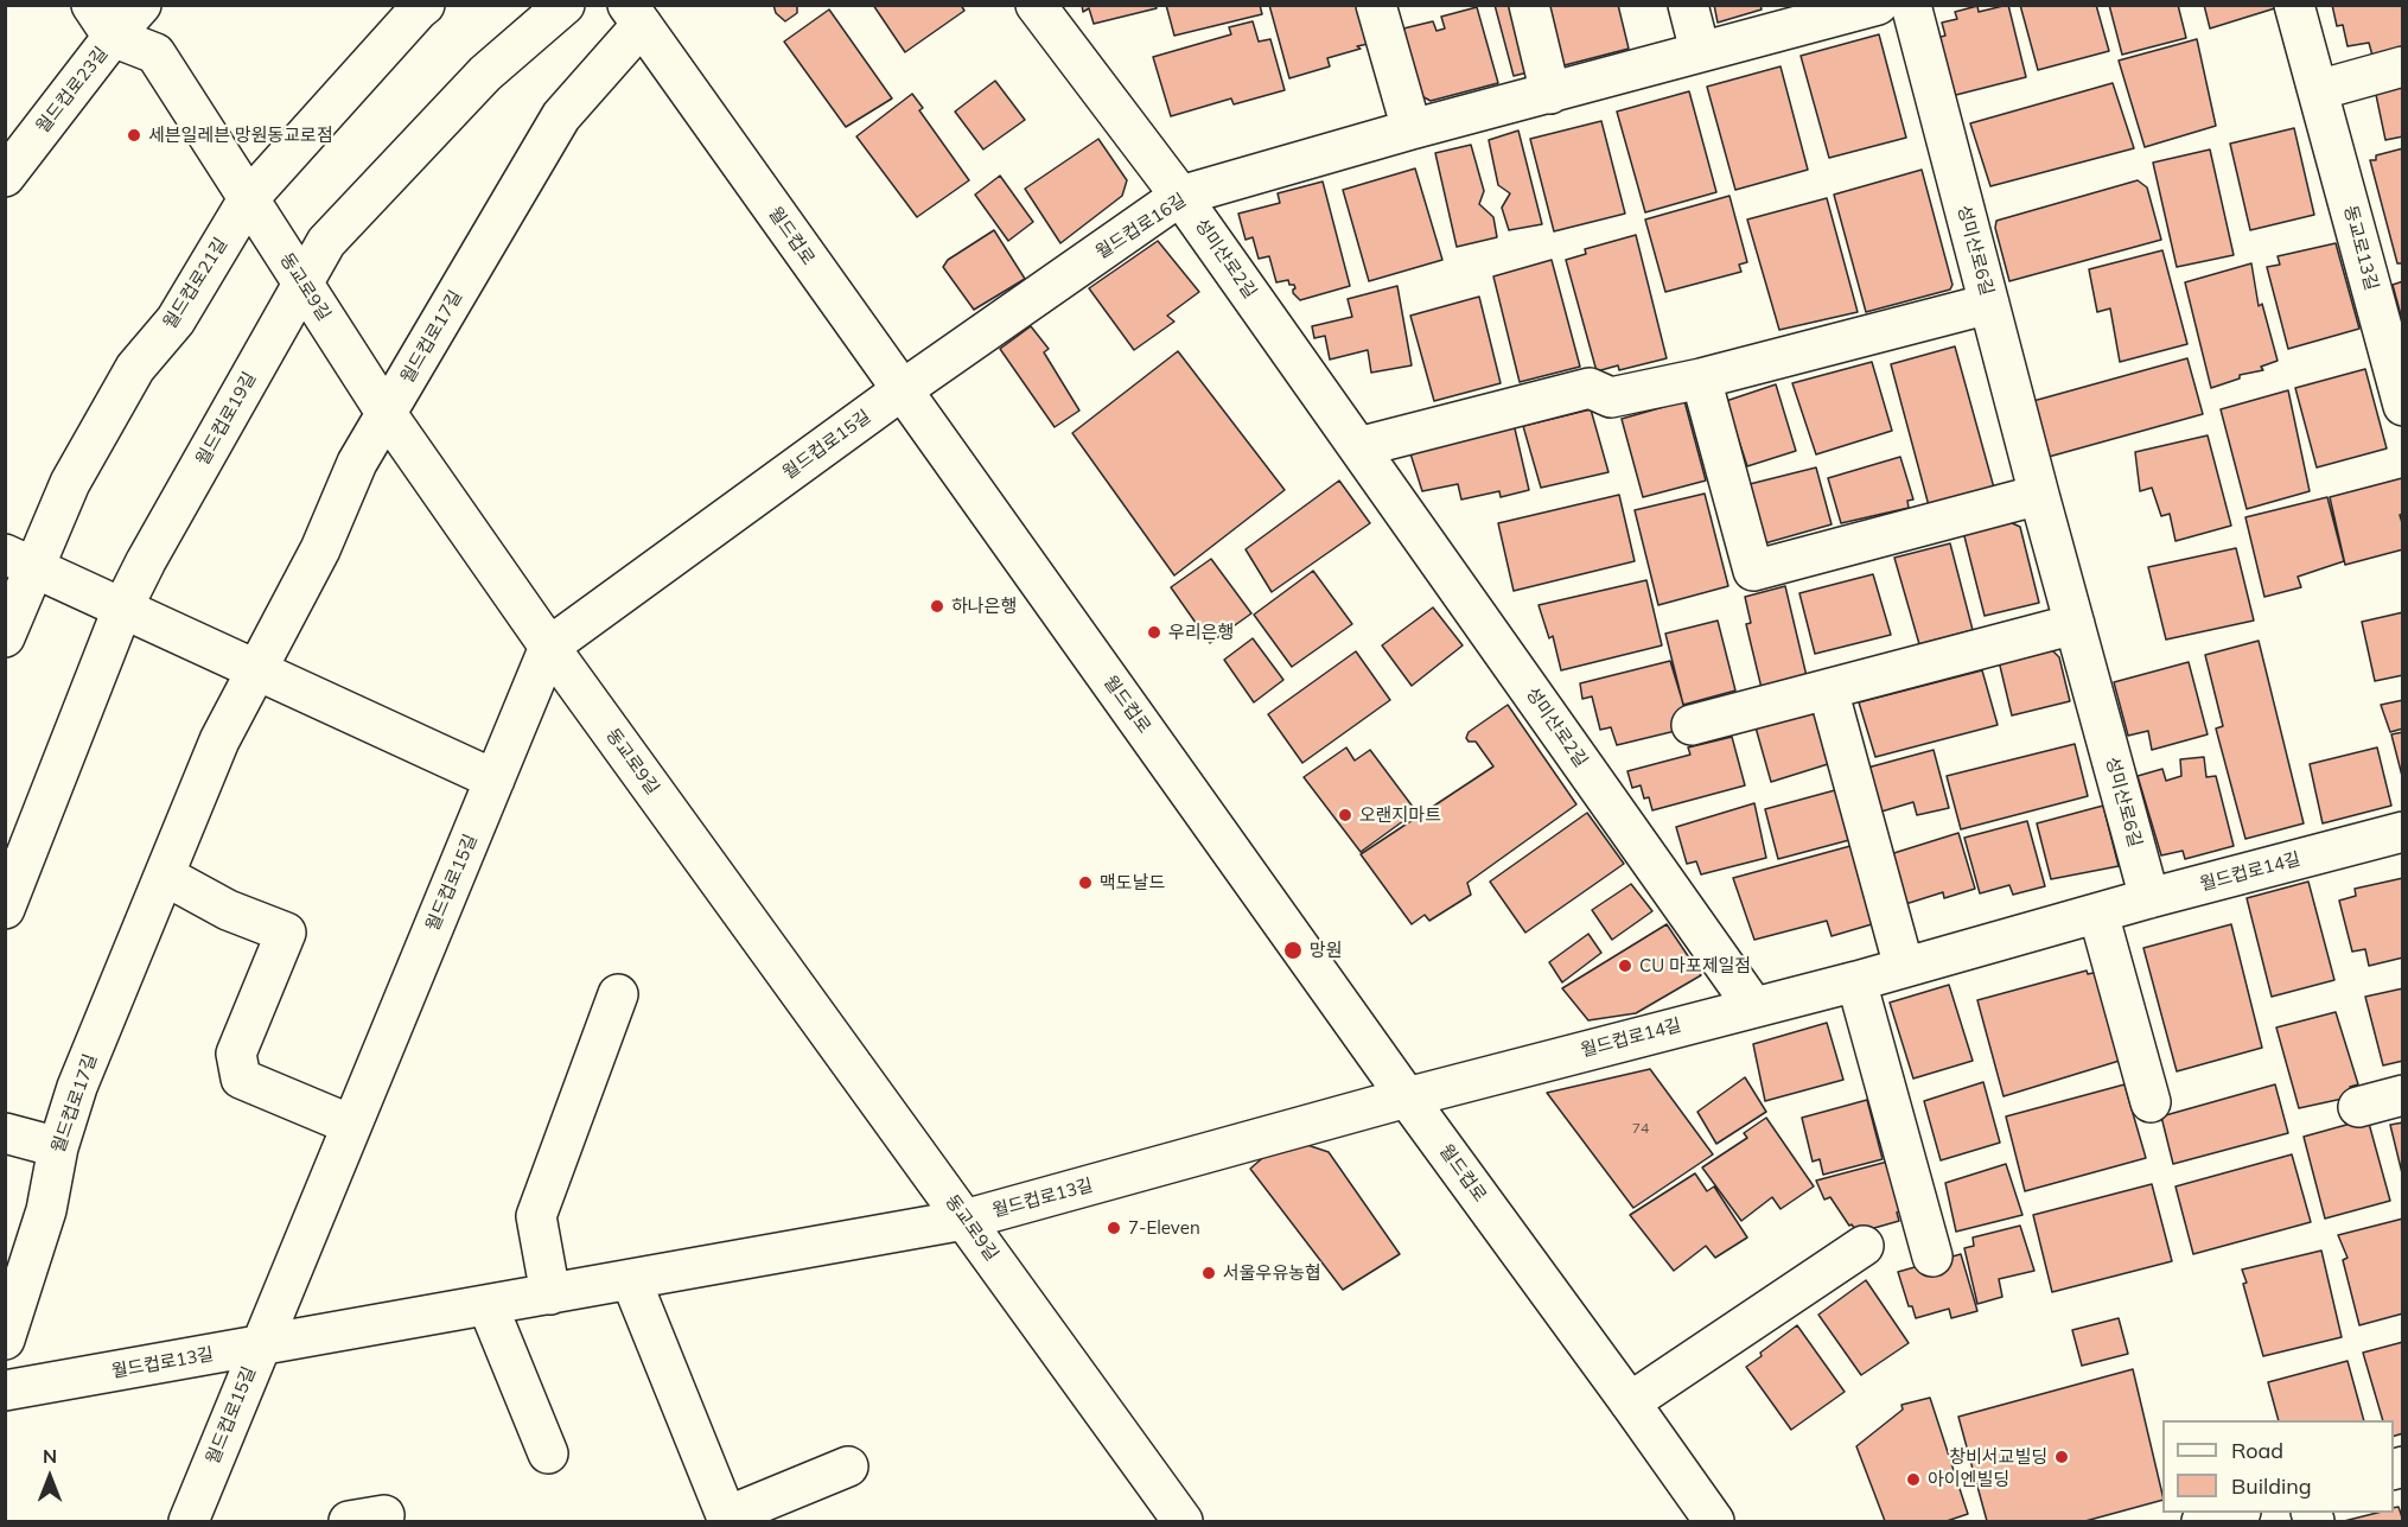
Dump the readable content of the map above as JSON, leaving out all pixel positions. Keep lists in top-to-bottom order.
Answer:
{
  "streets": {
    "street": [
      "월드컵로23길",
      "월드컵로16길",
      "월드컵로",
      "동교로13길",
      "성미산로6길",
      "성미산로2길",
      "월드컵로21길",
      "동교로9길",
      "월드컵로17길",
      "월드컵로19길",
      "월드컵로15길",
      "월드컵로14길",
      "월드컵로13길"
    ]
  },
  "crossings": [
    ["월드컵로23길", "동교로9길"],
    ["월드컵로16길", "월드컵로"],
    ["월드컵로16길", "성미산로2길"],
    ["월드컵로16길", "월드컵로15길"],
    ["월드컵로", "월드컵로17길"],
    ["월드컵로", "월드컵로15길"],
    ["월드컵로", "월드컵로14길"],
    ["월드컵로", "월드컵로13길"],
    ["성미산로6길", "월드컵로14길"],
    ["성미산로2길", "월드컵로14길"],
    ["월드컵로21길", "동교로9길"],
    ["동교로9길", "월드컵로17길"],
    ["동교로9길", "월드컵로19길"],
    ["동교로9길", "월드컵로15길"],
    ["동교로9길", "월드컵로13길"],
    ["월드컵로15길", "월드컵로13길"],
    ["월드컵로14길", "월드컵로13길"]
  ],
  "places": [
    "세븐일레븐 망원동교로점",
    "하나은행",
    "우리은행",
    "오랜지마트",
    "맥도날드",
    "망원",
    "CU 마포제일점",
    "7-Eleven",
    "서울우유농협",
    "창비서교빌딩",
    "아이엔빌딩"
  ],
  "house_numbers": ["74"],
  "legend": ["Road", "Building"],
  "north": "top"
}
